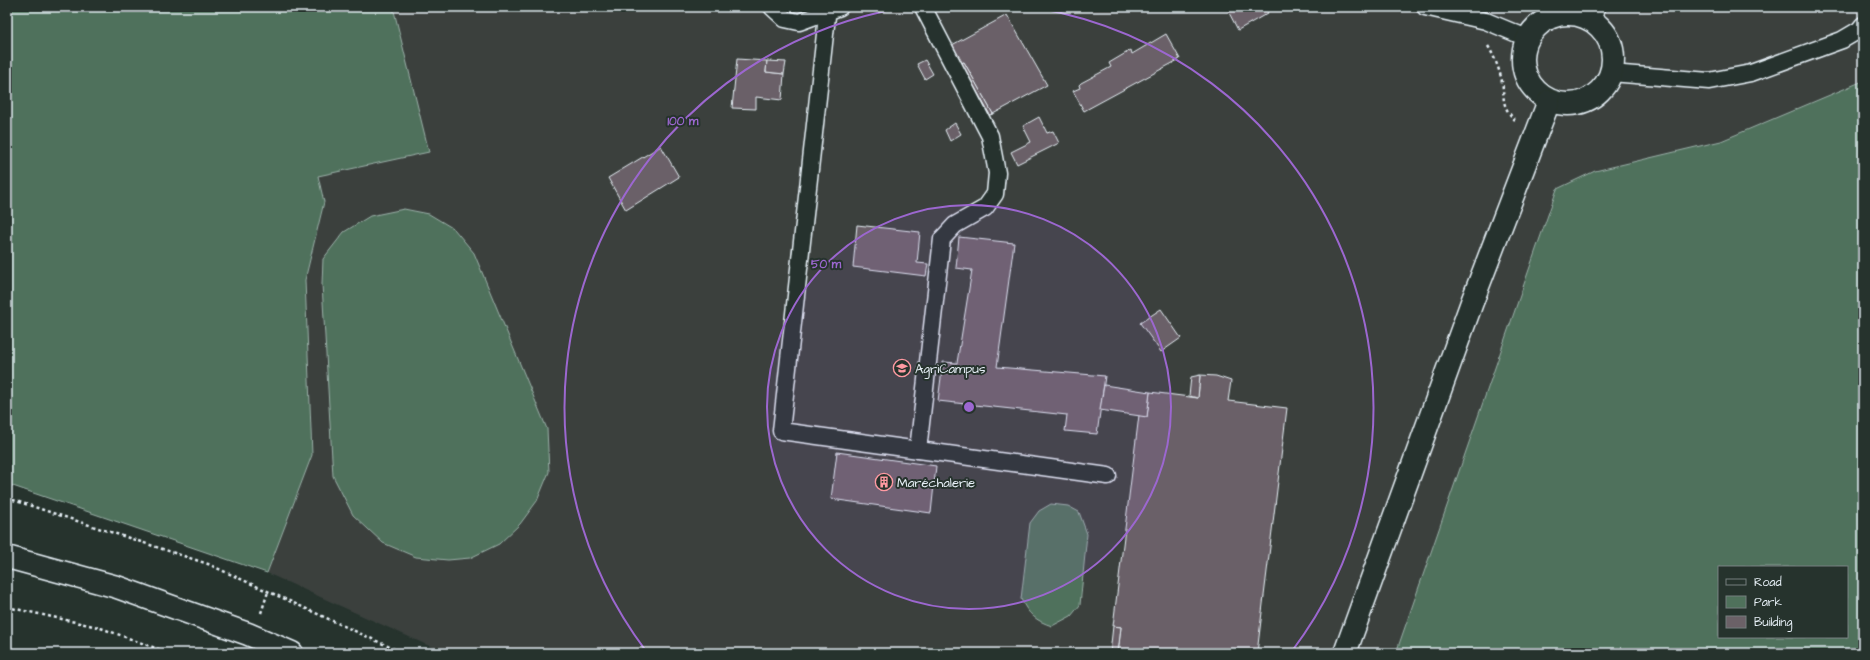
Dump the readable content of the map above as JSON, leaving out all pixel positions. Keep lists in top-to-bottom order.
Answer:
{
  "places": {
    "school or university": ["AgriCampus"],
    "building": ["Maréchalerie"]
  },
  "legend": ["Road", "Park", "Building"],
  "rings": ["100 m", "50 m"]
}
